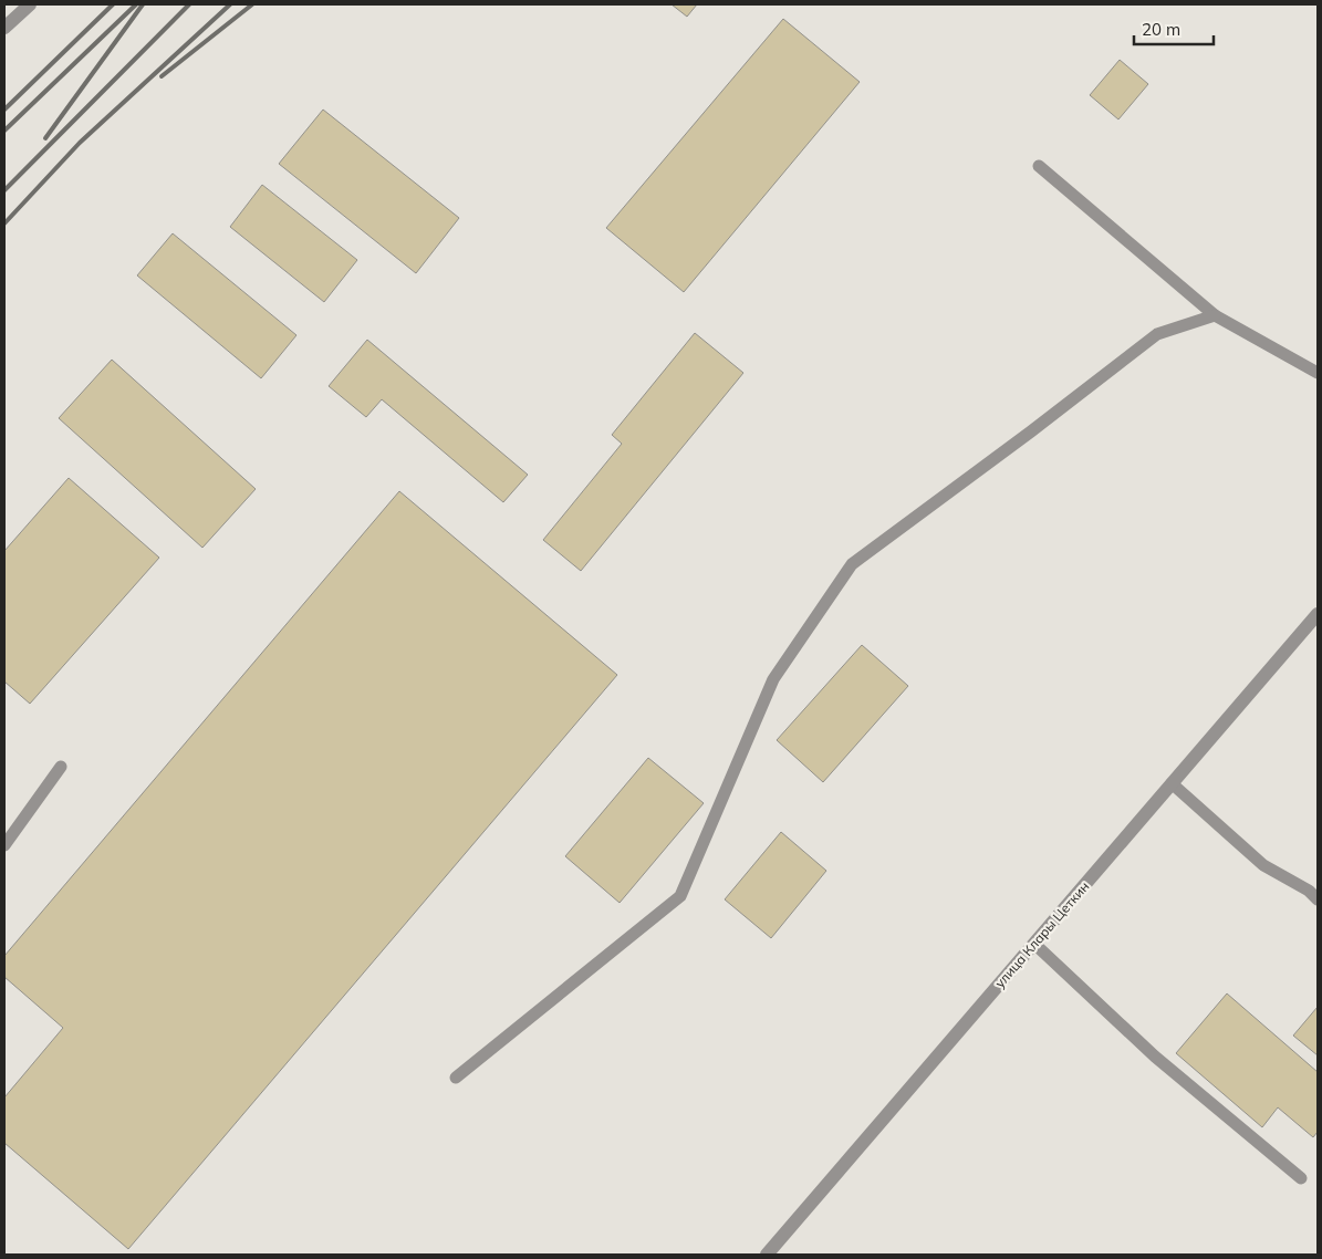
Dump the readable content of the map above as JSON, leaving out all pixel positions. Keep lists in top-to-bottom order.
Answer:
{
  "streets": {
    "street": ["улица Клары Цеткин"]
  },
  "scale_bar": "20 m"
}
